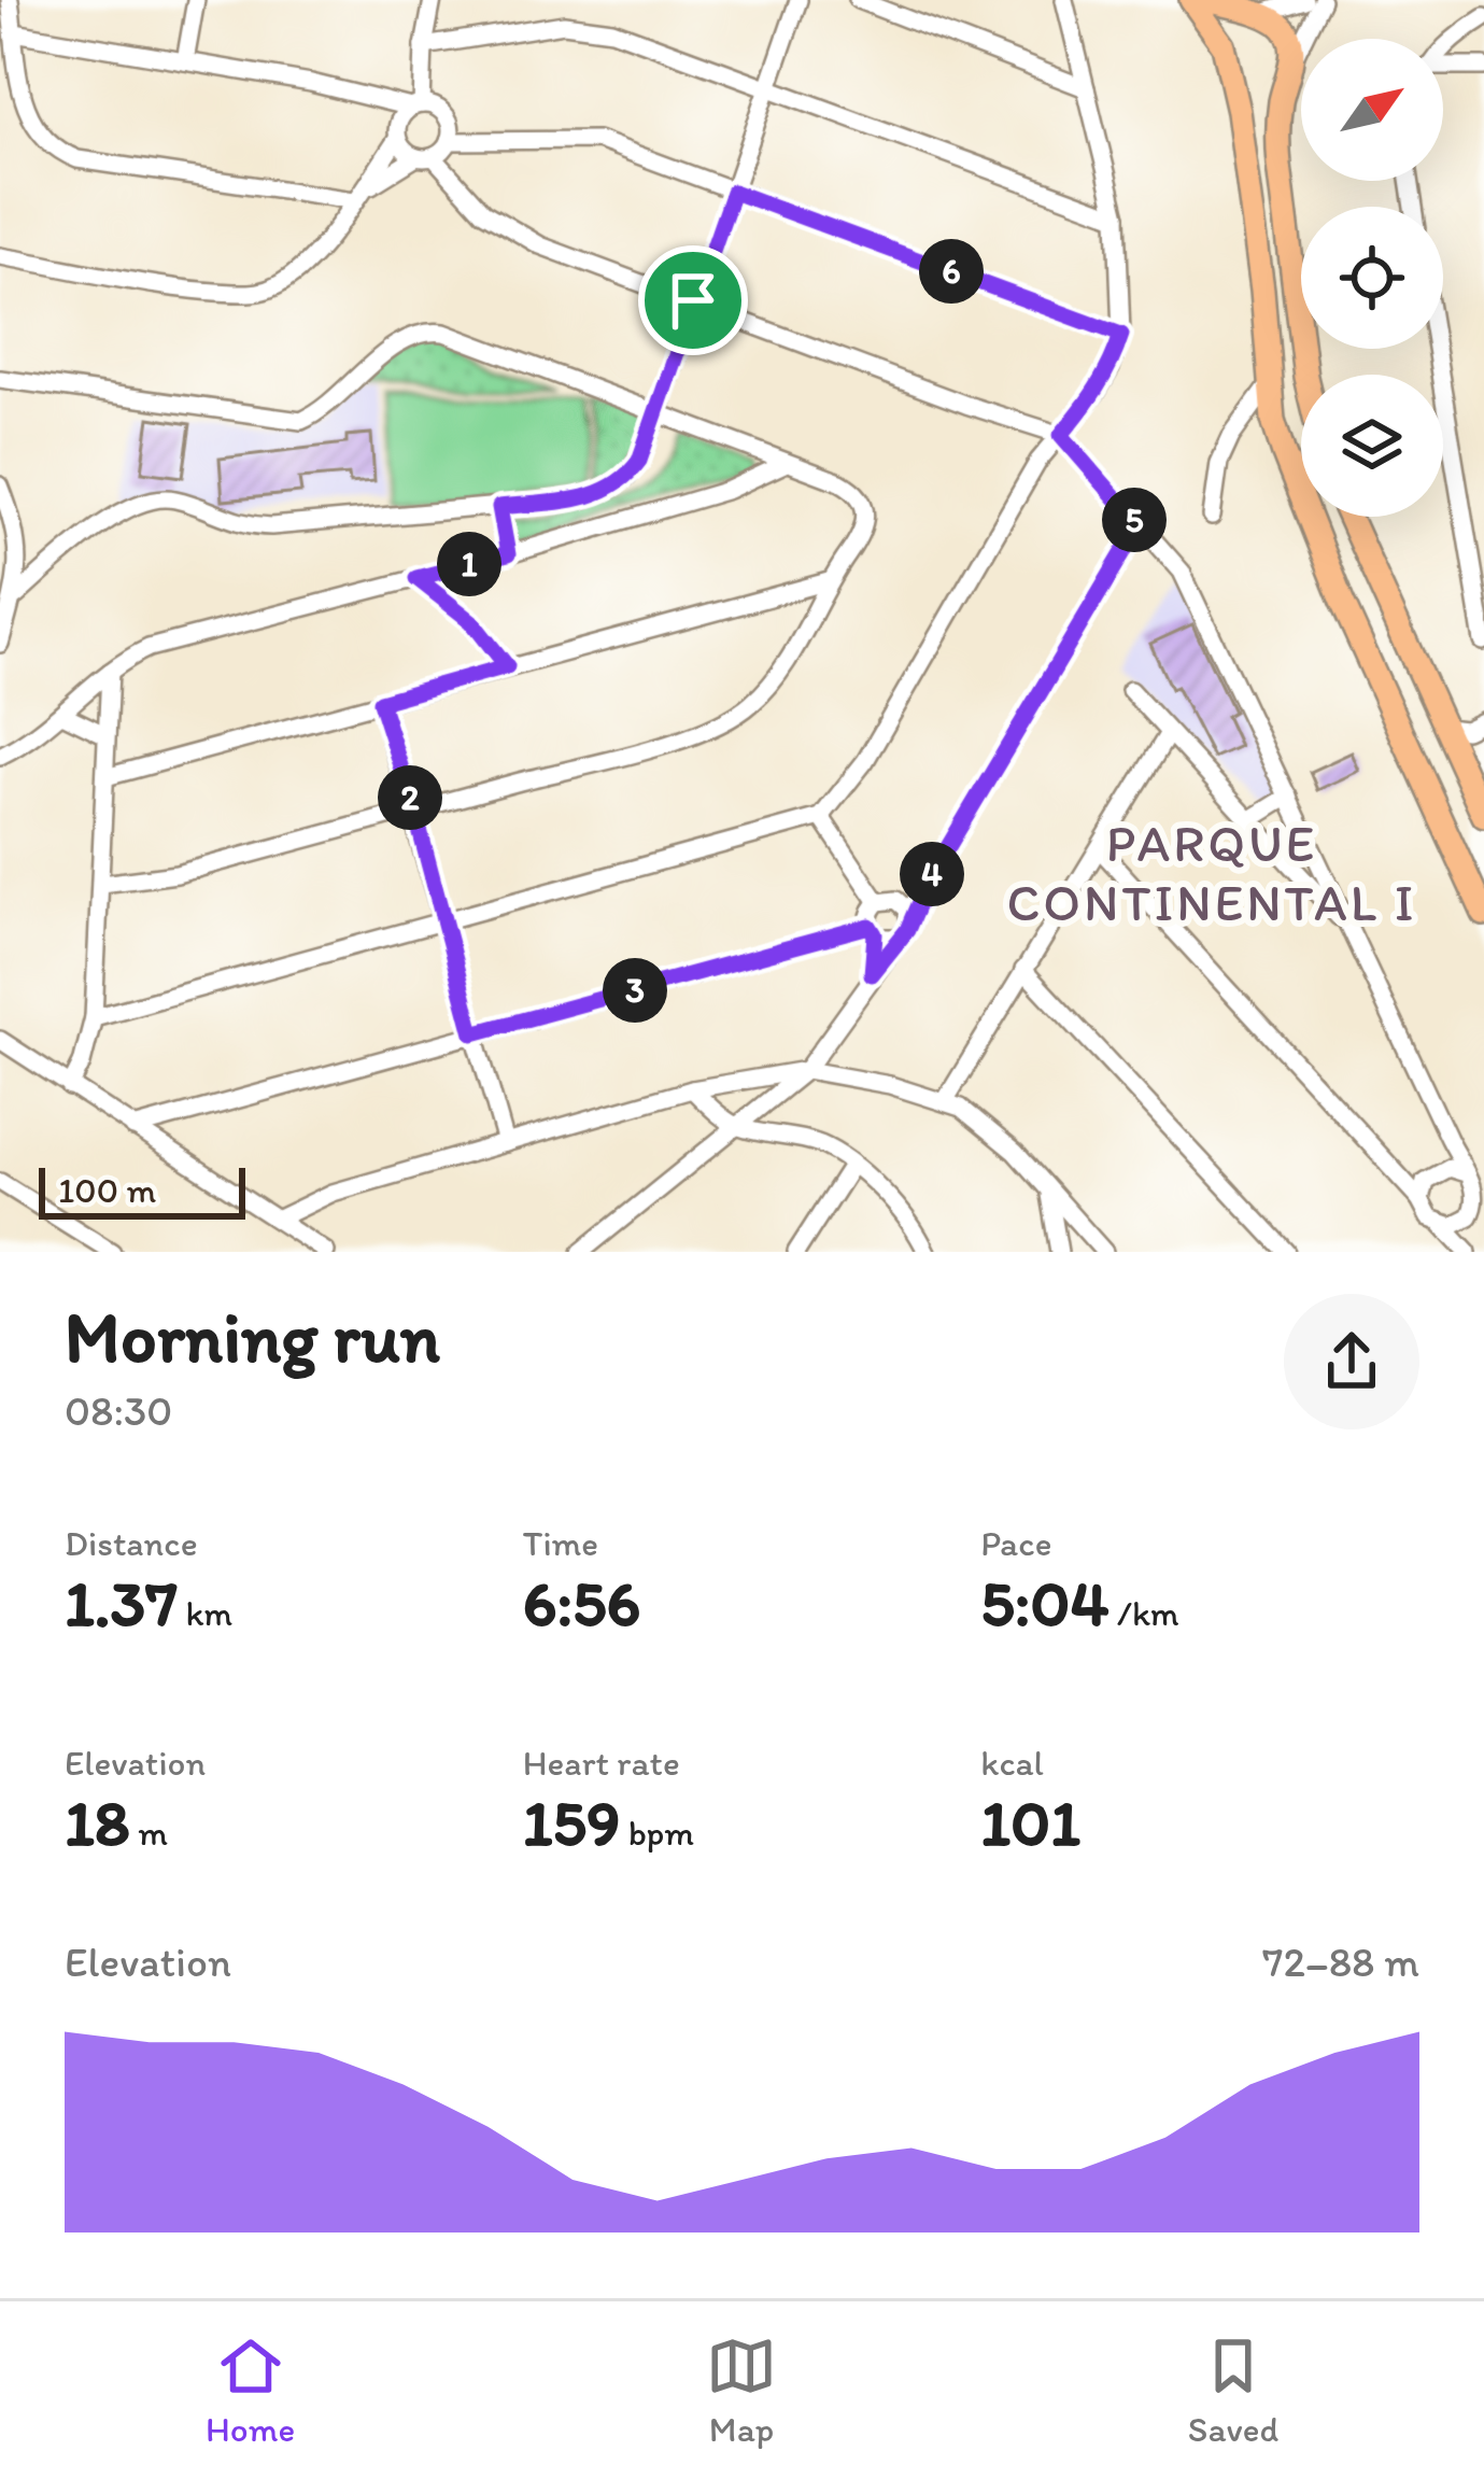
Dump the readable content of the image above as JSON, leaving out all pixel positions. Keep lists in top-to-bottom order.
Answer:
{
  "districts": ["PARQUE CONTINENTAL I"],
  "scale_bar": "100 m",
  "north": "top right",
  "page": {
    "pins": [
      "6",
      "5",
      "1",
      "2",
      "4",
      "3"
    ],
    "scale": "100 m",
    "heading": ["Morning run", "08:30"],
    "stats": [
      ["Distance", "1.37 km"],
      ["Time", "6:56"],
      ["Pace", "5:04 /km"],
      ["Elevation", "18 m"],
      ["Heart rate", "159 bpm"],
      ["kcal", "101"]
    ],
    "chart": ["Elevation", "72–88 m"],
    "tabs": ["Home", "Map", "Saved"]
  }
}
